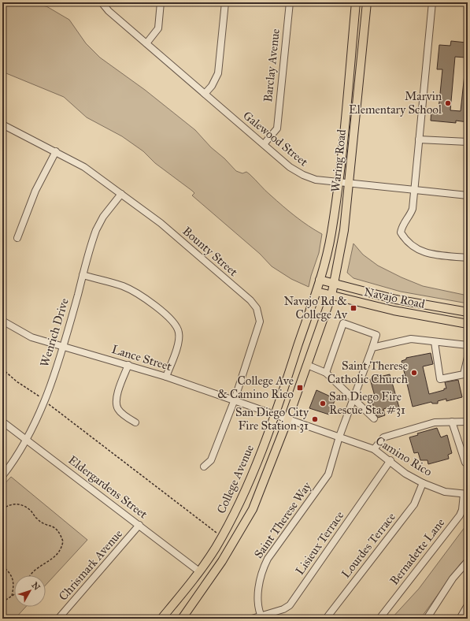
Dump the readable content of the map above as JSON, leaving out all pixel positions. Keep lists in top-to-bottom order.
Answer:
{
  "streets": {
    "main road": ["Waring Road", "Navajo Road", "College Avenue"],
    "street": [
      "Barclay Avenue",
      "Galewood Street",
      "Bounty Street",
      "Wenrich Drive",
      "Lance Street",
      "Camino Rico",
      "Eldergardens Street",
      "Saint Therese Way",
      "Lisieux Terrace",
      "Lourdes Terrace",
      "Bernadette Lane",
      "Chrismark Avenue"
    ]
  },
  "crossings": [
    ["Barclay Avenue", "Galewood Street"],
    ["Galewood Street", "Waring Road"],
    ["Waring Road", "Navajo Road"],
    ["Waring Road", "College Avenue"],
    ["Bounty Street", "Wenrich Drive"],
    ["Bounty Street", "Lance Street"],
    ["Navajo Road", "College Avenue"],
    ["Wenrich Drive", "Lance Street"],
    ["Wenrich Drive", "Eldergardens Street"],
    ["Lance Street", "Camino Rico"],
    ["Lance Street", "College Avenue"],
    ["Camino Rico", "College Avenue"],
    ["Camino Rico", "Saint Therese Way"],
    ["Camino Rico", "Lisieux Terrace"],
    ["Camino Rico", "Lourdes Terrace"],
    ["Camino Rico", "Bernadette Lane"],
    ["College Avenue", "Eldergardens Street"],
    ["Eldergardens Street", "Chrismark Avenue"],
    ["Saint Therese Way", "Lisieux Terrace"]
  ],
  "places": {
    "other": [
      "Marvin Elementary School",
      "Saint Therese Catholic Church",
      "San Diego Fire Rescue Sta. #31",
      "San Diego City Fire Station 31"
    ],
    "transit": ["Navajo Rd & College Av", "College Ave & Camino Rico"]
  },
  "north": "top right"
}
